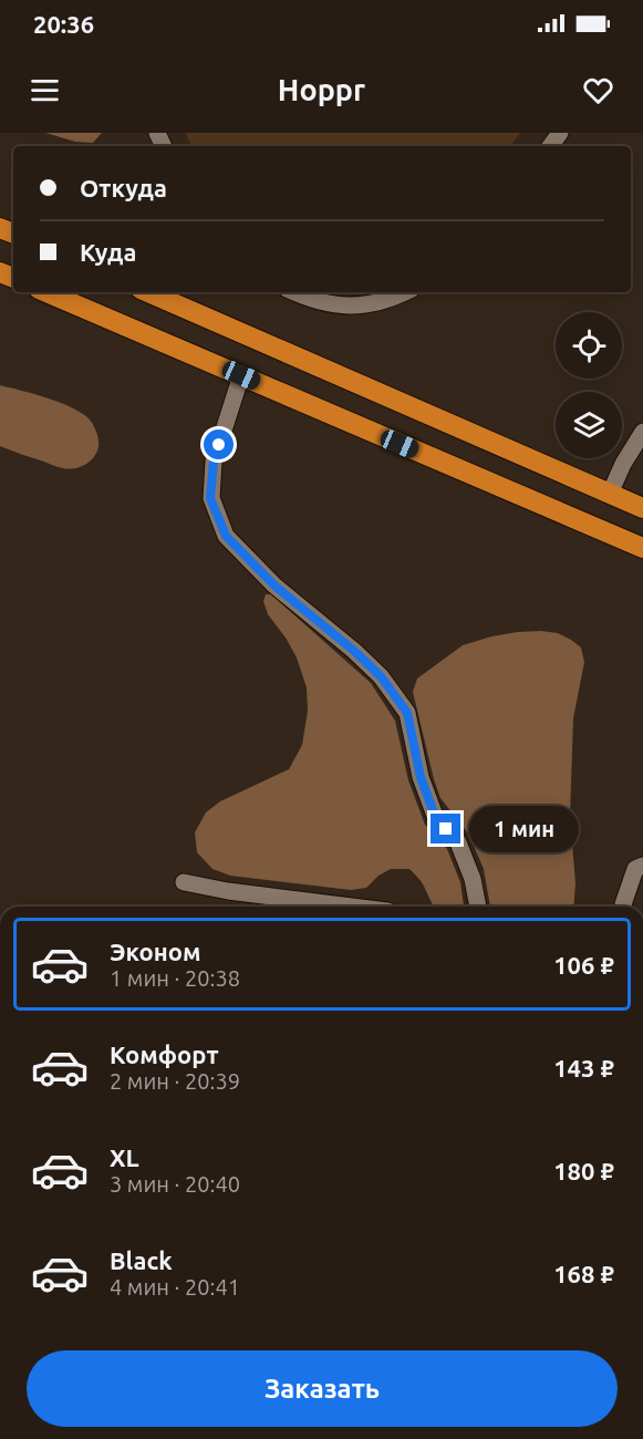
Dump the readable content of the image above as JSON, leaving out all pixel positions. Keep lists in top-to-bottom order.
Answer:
{
  "page": {
    "status": "20:36",
    "header": "Hoppr",
    "banner": ["Откуда", "Куда"],
    "bubble": "1 мин",
    "list": [
      {
        "name": "Эконом",
        "note": "1 мин · 20:38",
        "value": "106 ₽"
      },
      {
        "name": "Комфорт",
        "note": "2 мин · 20:39",
        "value": "143 ₽"
      },
      {
        "name": "XL",
        "note": "3 мин · 20:40",
        "value": "180 ₽"
      },
      {
        "name": "Black",
        "note": "4 мин · 20:41",
        "value": "168 ₽"
      }
    ],
    "buttons": "Заказать"
  }
}
